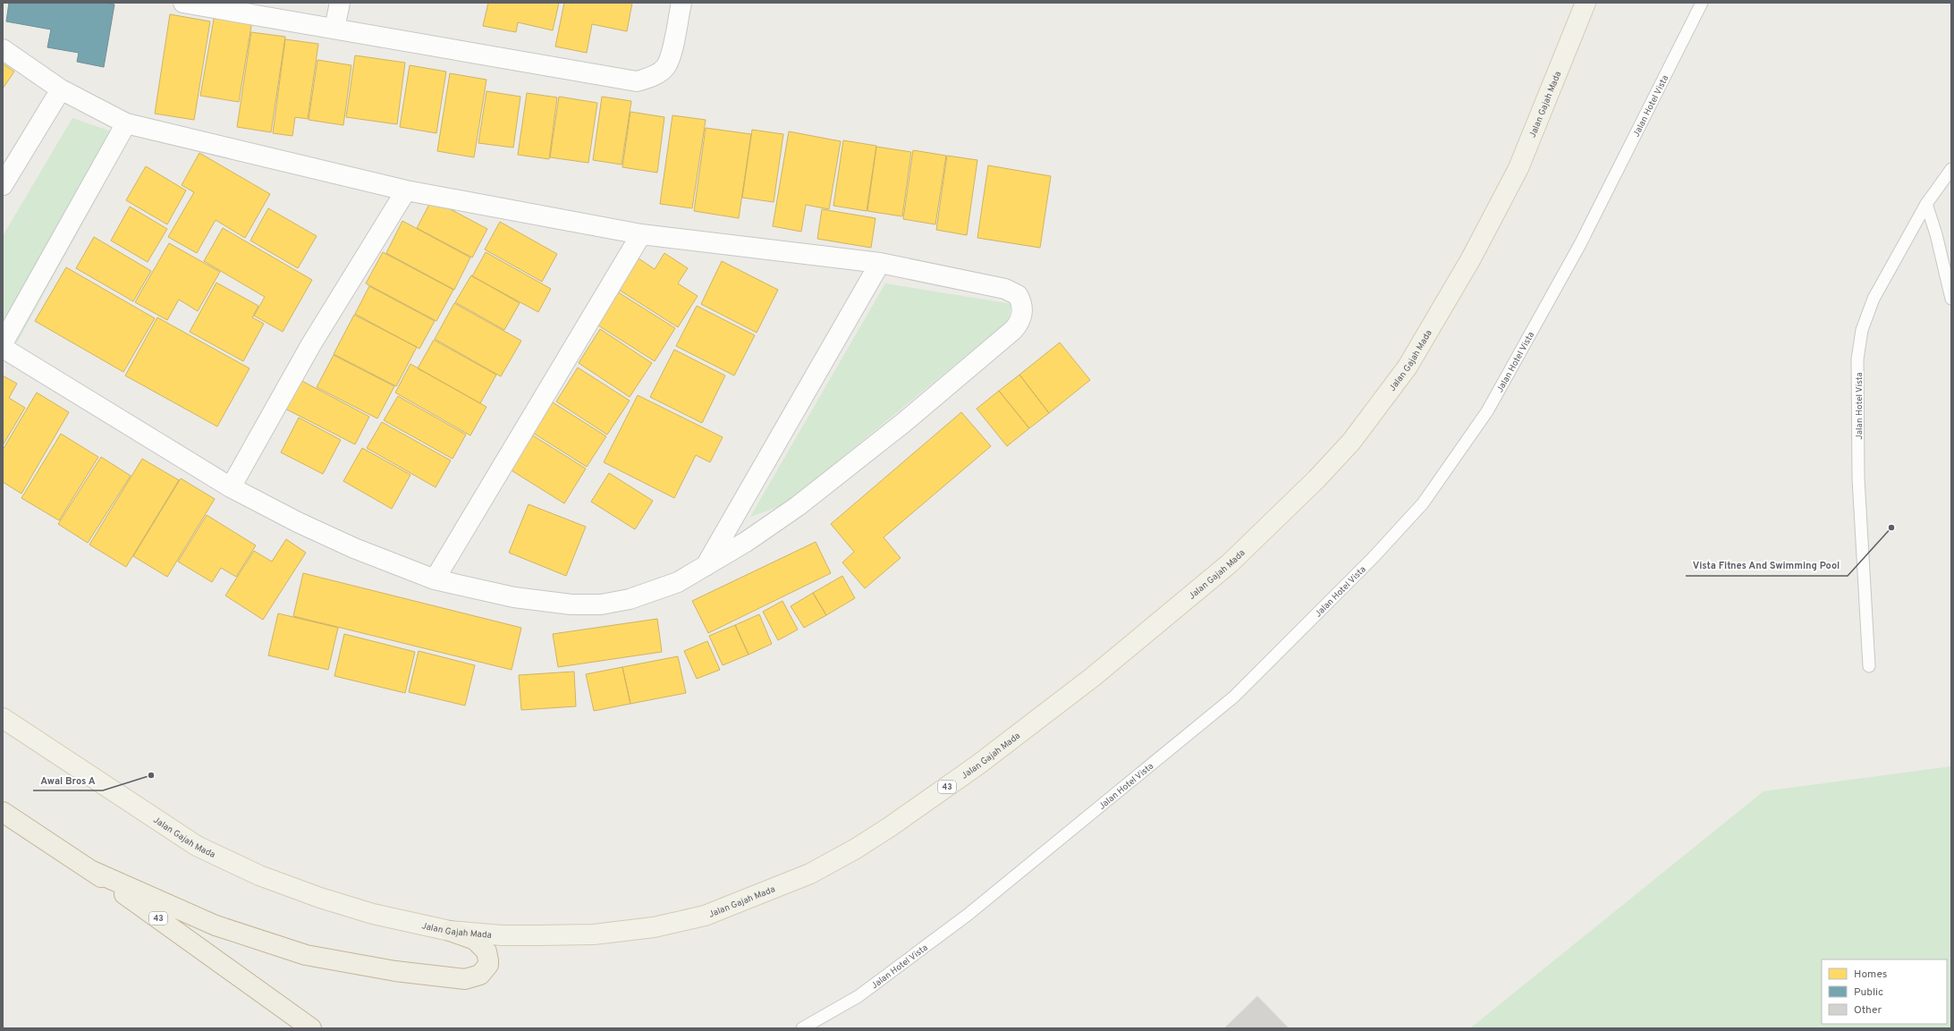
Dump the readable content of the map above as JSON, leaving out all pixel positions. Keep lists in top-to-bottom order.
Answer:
{
  "streets": {
    "highway": ["43"],
    "main road": ["Jalan Gajah Mada"],
    "lane": ["Jalan Hotel Vista"]
  },
  "places": ["Vista Fitnes And Swimming Pool", "Awal Bros A"],
  "legend": ["Homes", "Public", "Other"]
}
